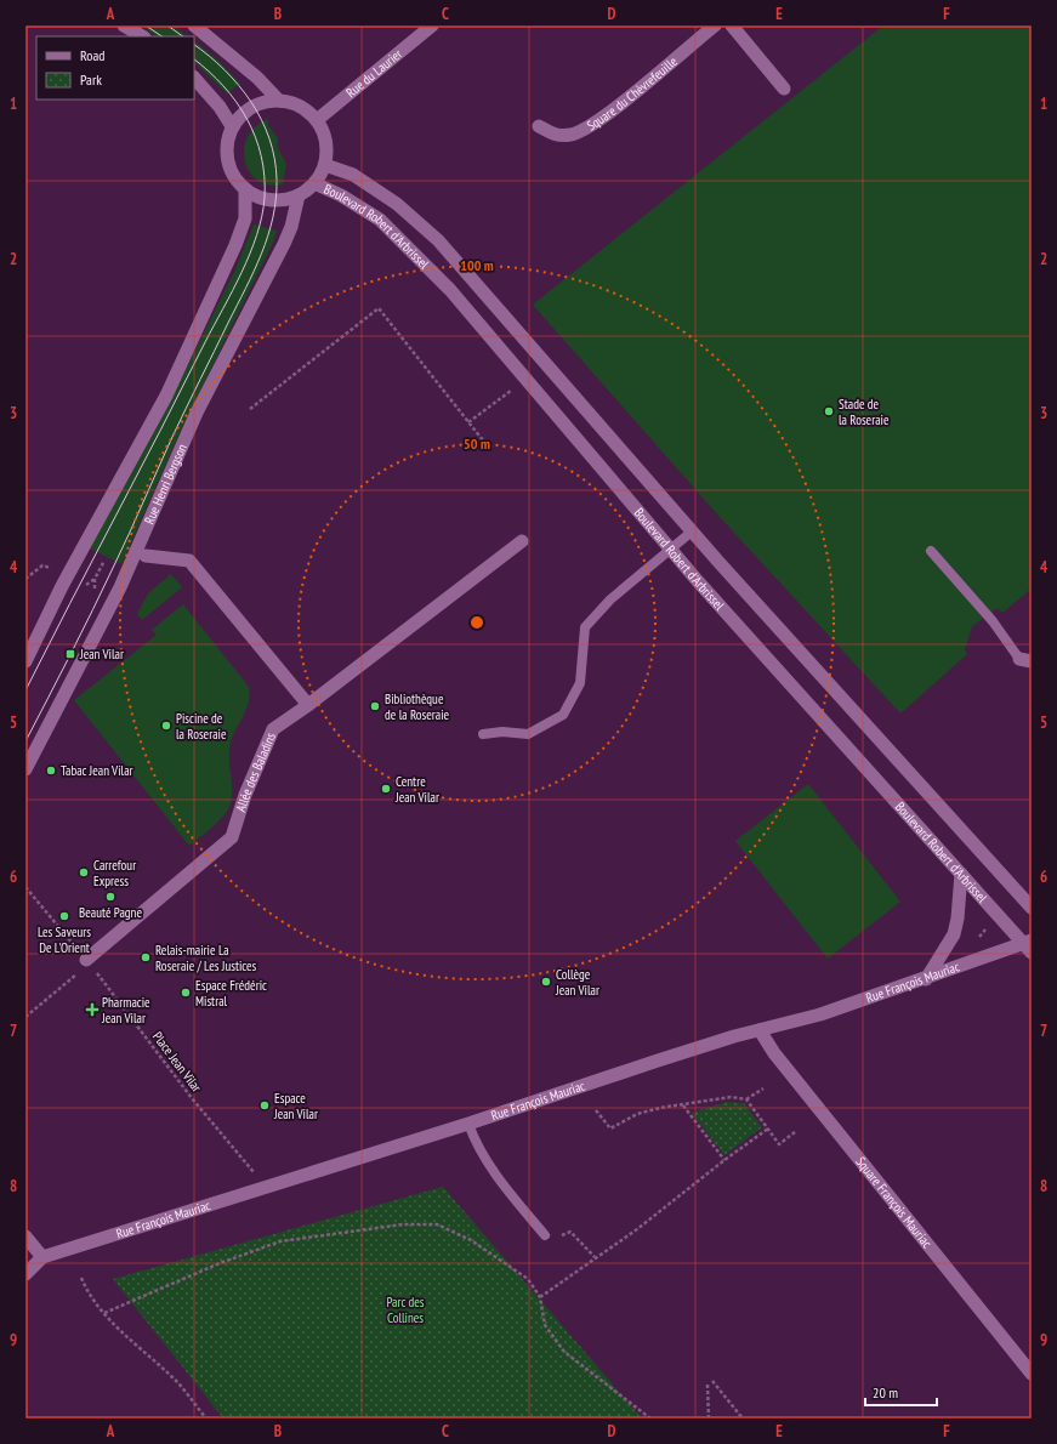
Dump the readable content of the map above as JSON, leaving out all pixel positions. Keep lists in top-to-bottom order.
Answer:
{
  "streets": {
    "street": [
      "Rue du Laurier",
      "Square du Chèvrefeuille",
      "Boulevard Robert d'Arbrissel",
      "Rue Henri Bergson",
      "Allée des Baladins",
      "Rue François Mauriac",
      "Square François Mauriac"
    ],
    "path": ["Place Jean Vilar"]
  },
  "crossings": [
    ["Rue du Laurier", "Boulevard Robert d'Arbrissel"],
    ["Rue du Laurier", "Rue Henri Bergson"],
    ["Boulevard Robert d'Arbrissel", "Rue Henri Bergson"],
    ["Boulevard Robert d'Arbrissel", "Rue François Mauriac"],
    ["Allée des Baladins", "Place Jean Vilar"],
    ["Rue François Mauriac", "Square François Mauriac"]
  ],
  "parks": ["Parc des Collines"],
  "places": {
    "other": [
      "Stade de la Roseraie",
      "Bibliothèque de la Roseraie",
      "Piscine de la Roseraie",
      "Tabac Jean Vilar",
      "Centre Jean Vilar",
      "Carrefour Express",
      "Beauté Pagne",
      "Les Saveurs De L'Orient",
      "Relais-mairie La Roseraie / Les Justices",
      "Collège Jean Vilar",
      "Espace Frédéric Mistral",
      "Espace Jean Vilar"
    ],
    "transit": ["Jean Vilar"],
    "health": ["Pharmacie Jean Vilar"]
  },
  "legend": ["Road", "Park"],
  "scale_bar": "20 m",
  "grid": {
    "columns": [
      "A",
      "B",
      "C",
      "D",
      "E",
      "F"
    ],
    "rows": [
      "1",
      "2",
      "3",
      "4",
      "5",
      "6",
      "7",
      "8",
      "9"
    ]
  },
  "rings": ["100 m", "50 m"]
}
